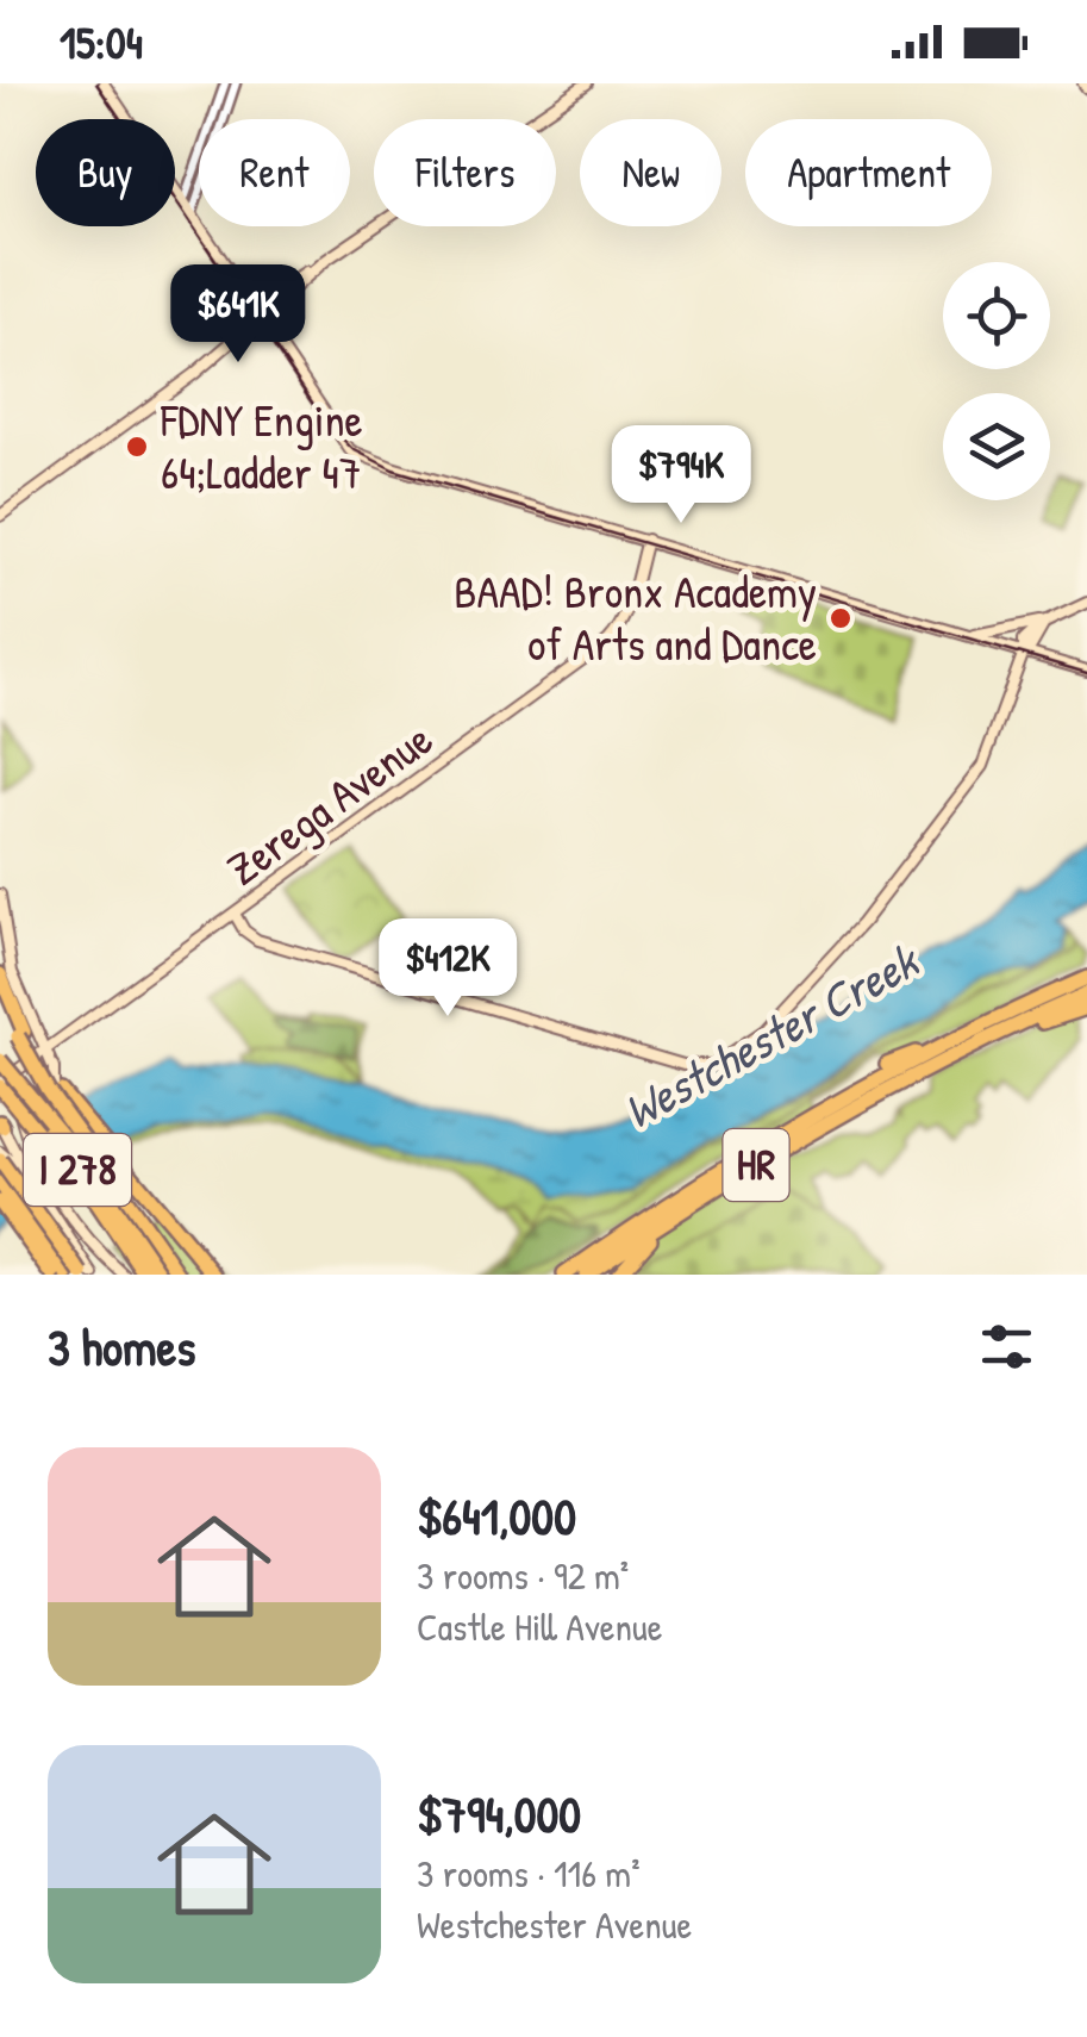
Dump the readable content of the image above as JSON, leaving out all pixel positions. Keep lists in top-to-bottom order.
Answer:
{
  "streets": {
    "highway": ["HR", "I 278"],
    "main road": ["Zerega Avenue"]
  },
  "crossings": [
    ["Zerega Avenue", "I 278"]
  ],
  "water": ["Westchester Creek"],
  "places": ["FDNY Engine 64;Ladder 47", "BAAD! Bronx Academy of Arts and Dance"],
  "page": {
    "status": "15:04",
    "chip": [
      "Buy",
      "Rent",
      "Filters",
      "New",
      "Apartment"
    ],
    "price": ["$641K", "$794K", "$412K"],
    "heading": "3 homes",
    "list": [
      {
        "name": "$641,000",
        "note": "3 rooms · 92 m² · Castle Hill Avenue"
      },
      {
        "name": "$794,000",
        "note": "3 rooms · 116 m² · Westchester Avenue"
      }
    ]
  }
}
